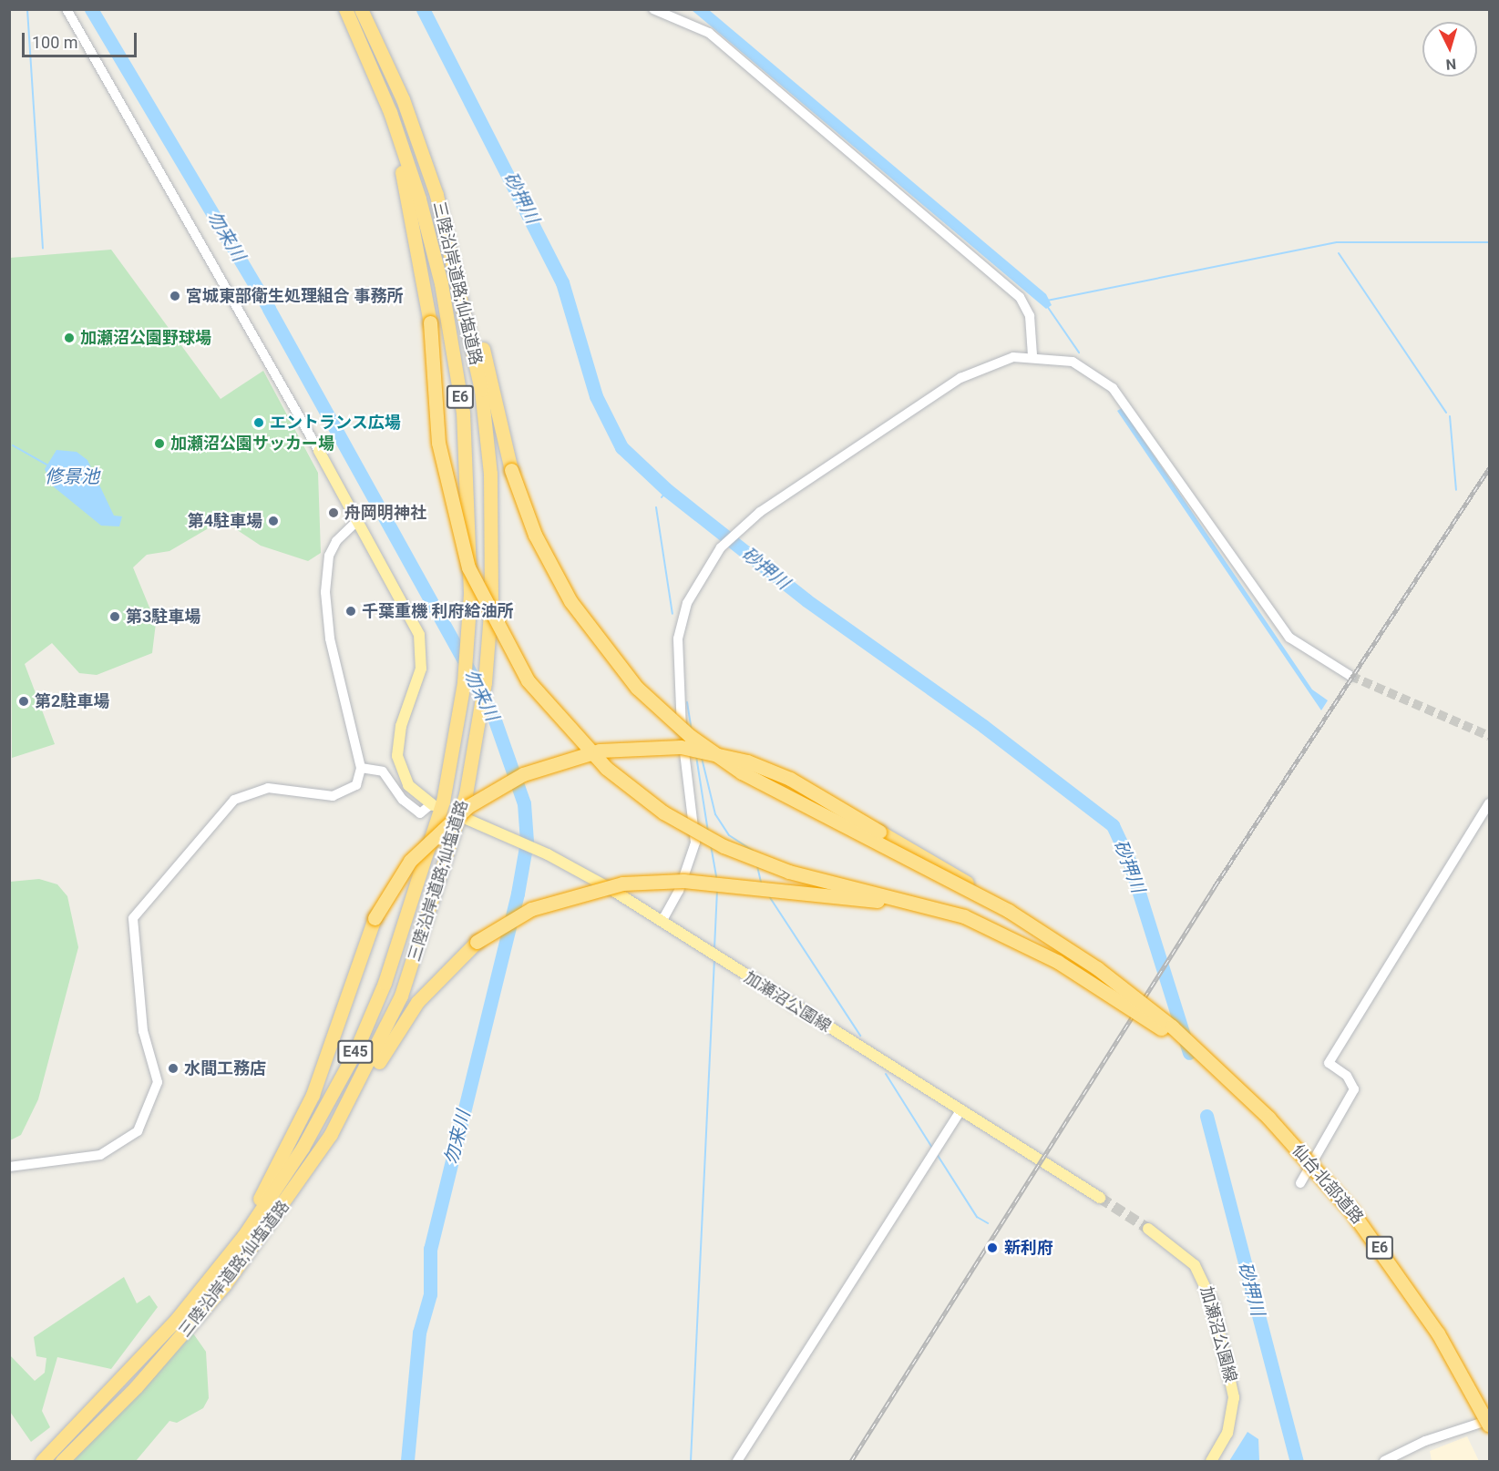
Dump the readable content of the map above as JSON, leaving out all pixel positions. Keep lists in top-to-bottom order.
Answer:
{
  "streets": {
    "highway": [
      "三陸沿岸道路;仙塩道路",
      "E6",
      "E45",
      "仙台北部道路"
    ],
    "main road": ["加瀬沼公園線"]
  },
  "water": ["砂押川", "勿来川", "修景池"],
  "places": [
    "宮城東部衛生処理組合 事務所",
    "加瀬沼公園野球場",
    "エントランス広場",
    "加瀬沼公園サッカー場",
    "舟岡明神社",
    "第4駐車場",
    "千葉重機 利府給油所",
    "第3駐車場",
    "第2駐車場",
    "水間工務店",
    "新利府"
  ],
  "scale_bar": "100 m",
  "north": "bottom"
}
